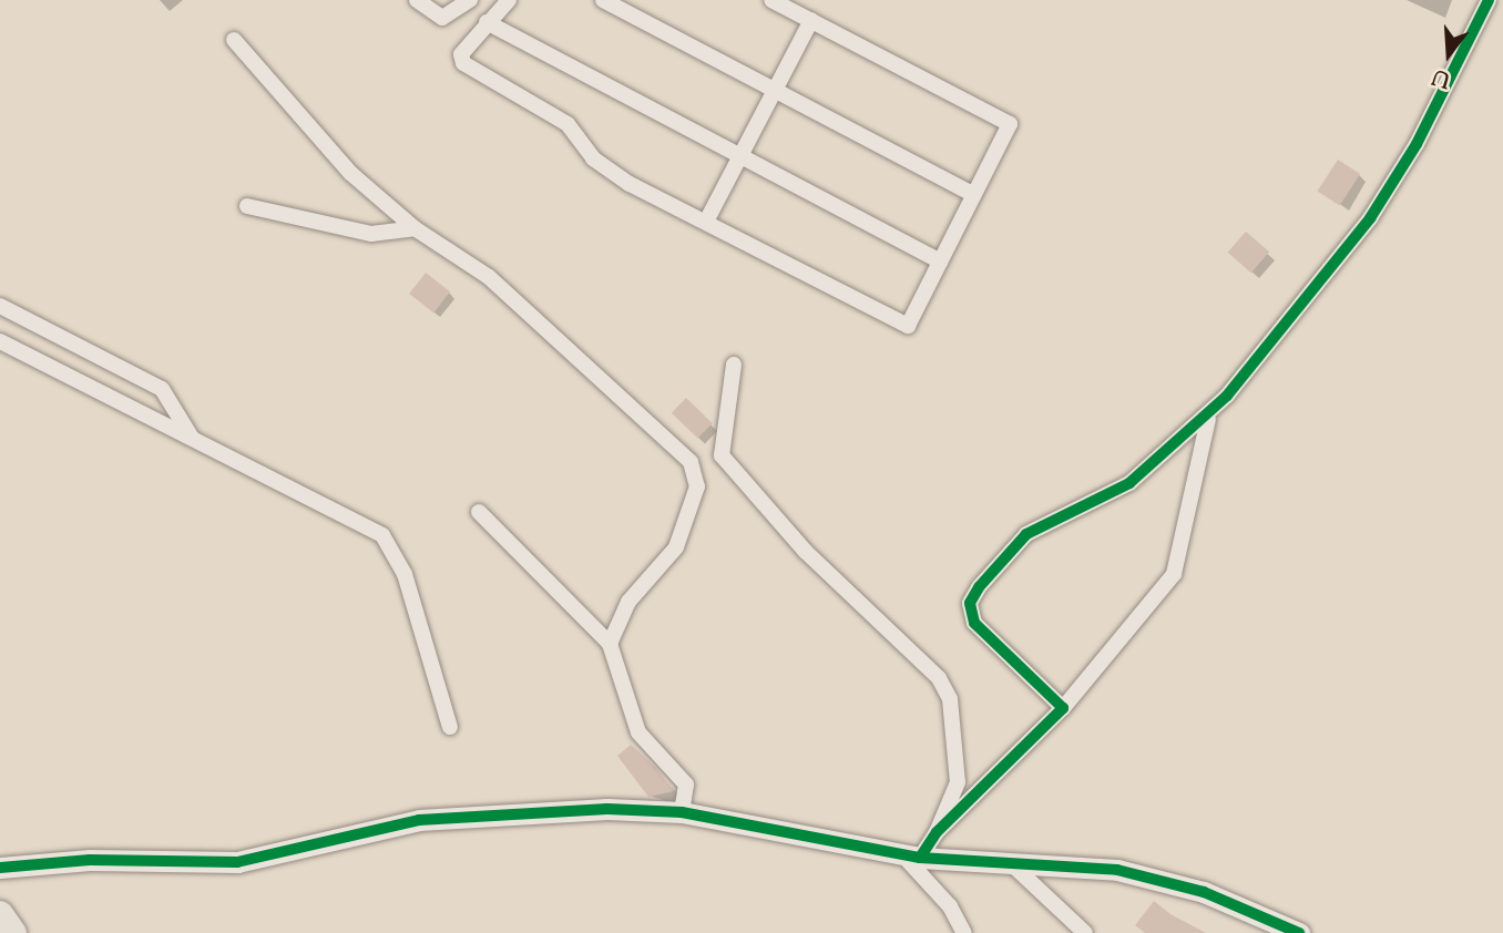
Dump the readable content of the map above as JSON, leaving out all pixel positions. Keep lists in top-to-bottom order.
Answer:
{
  "north": "bottom"
}
